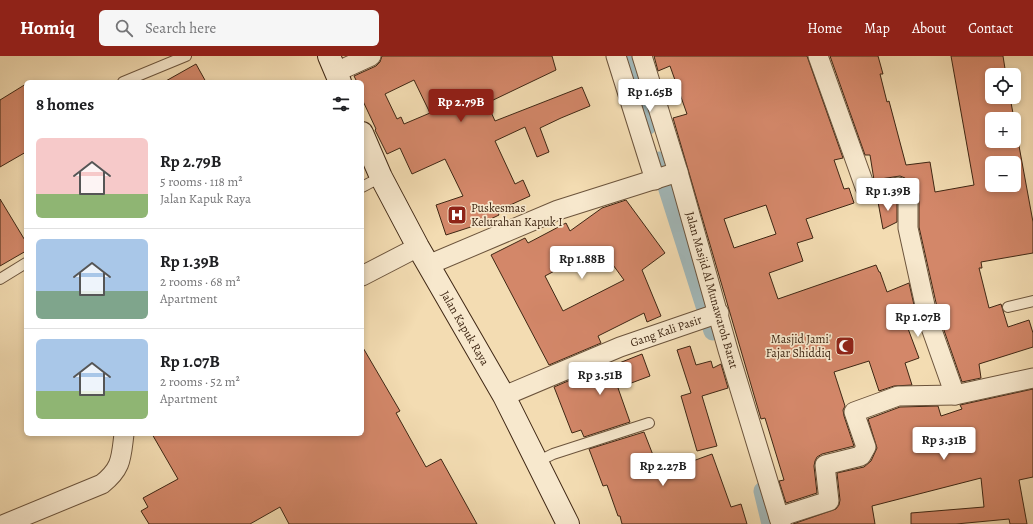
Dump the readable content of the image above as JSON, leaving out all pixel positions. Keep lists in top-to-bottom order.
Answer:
{
  "streets": {
    "main road": ["Jalan Kapuk Raya"],
    "street": ["Jalan Masjid Al Munawaroh Barat", "Gang Kali Pasir"]
  },
  "crossings": [
    ["Jalan Masjid Al Munawaroh Barat", "Gang Kali Pasir"],
    ["Jalan Kapuk Raya", "Gang Kali Pasir"]
  ],
  "places": {
    "hospital": ["Puskesmas Kelurahan Kapuk I"],
    "mosque": ["Masjid Jami' Fajar Shiddiq"]
  },
  "page": {
    "header": "Homiq",
    "search": "Search here",
    "nav": [
      "Home",
      "Map",
      "About",
      "Contact"
    ],
    "map_buttons": ["+", "−"],
    "price": [
      "Rp 1.65B",
      "Rp 2.79B",
      "Rp 1.39B",
      "Rp 1.88B",
      "Rp 1.07B",
      "Rp 3.51B",
      "Rp 3.31B",
      "Rp 2.27B"
    ],
    "heading": "8 homes",
    "list": [
      {
        "name": "Rp 2.79B",
        "note": "5 rooms · 118 m² · Jalan Kapuk Raya"
      },
      {
        "name": "Rp 1.39B",
        "note": "2 rooms · 68 m² · Apartment"
      },
      {
        "name": "Rp 1.07B",
        "note": "2 rooms · 52 m² · Apartment"
      }
    ]
  }
}
